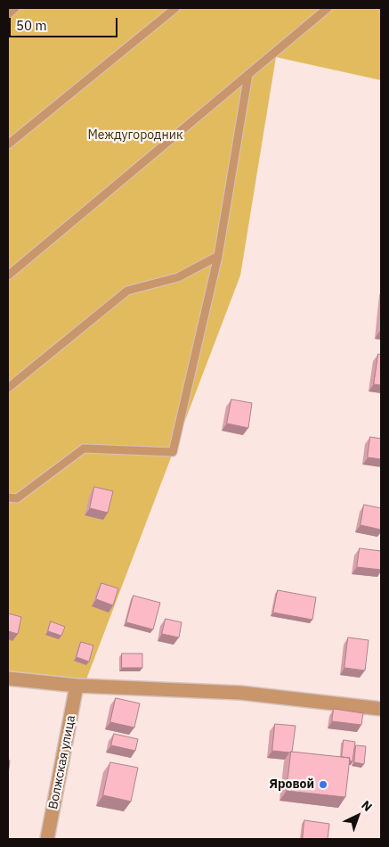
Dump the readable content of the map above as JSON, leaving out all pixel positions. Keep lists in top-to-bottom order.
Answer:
{
  "streets": {
    "street": ["Волжская улица"]
  },
  "parks": ["Междугородник"],
  "places": ["Яровой"],
  "scale_bar": "50 m",
  "north": "top right"
}
